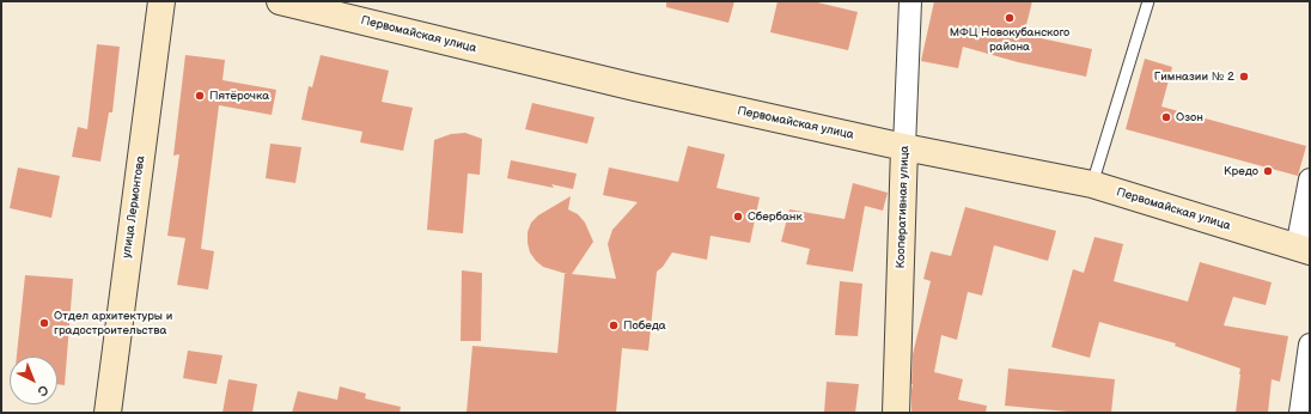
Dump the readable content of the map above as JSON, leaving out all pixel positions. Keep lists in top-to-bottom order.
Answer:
{
  "streets": {
    "main road": ["Первомайская улица", "улица Лермонтова", "Кооперативная улица"]
  },
  "crossings": [
    ["Первомайская улица", "Кооперативная улица"]
  ],
  "places": [
    "МФЦ Новокубанского района",
    "Гимназии № 2",
    "Пятёрочка",
    "Озон",
    "Кредо",
    "Сбербанк",
    "Отдел архитектуры и градостроительства",
    "Победа"
  ],
  "north": "bottom right"
}
